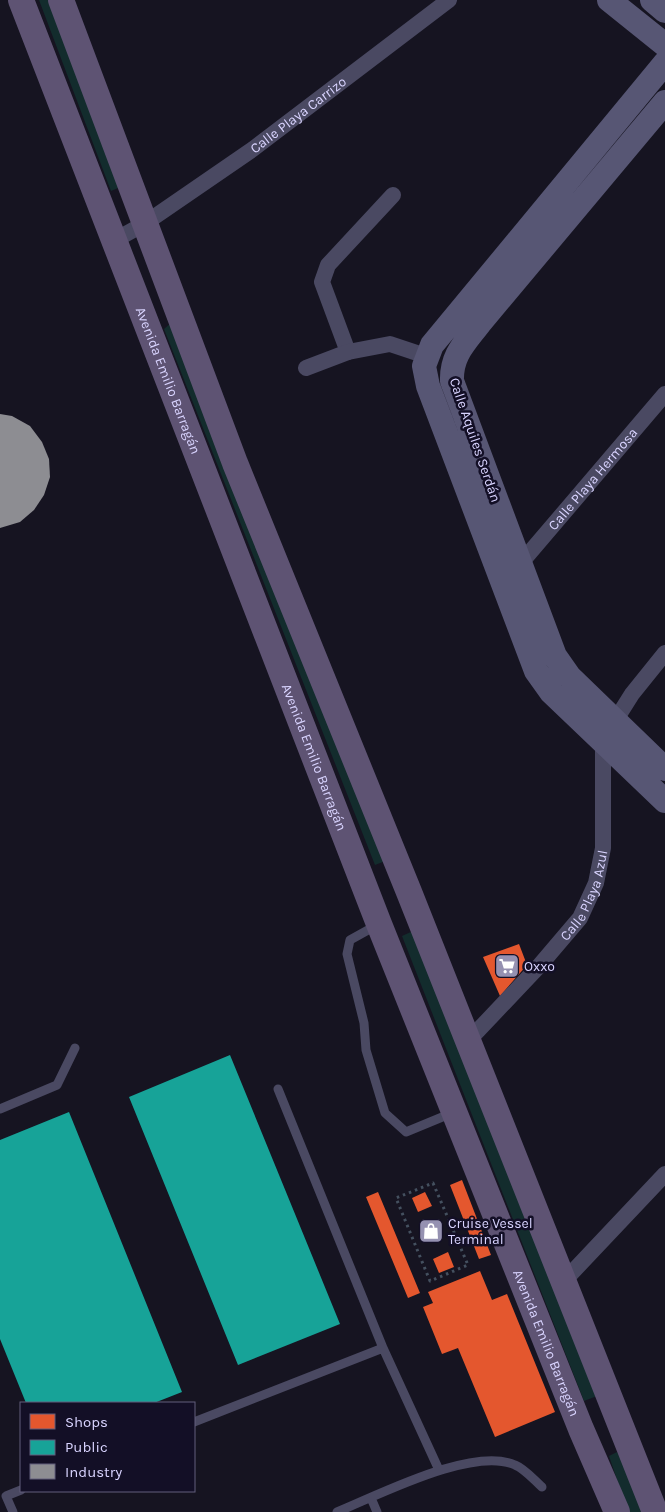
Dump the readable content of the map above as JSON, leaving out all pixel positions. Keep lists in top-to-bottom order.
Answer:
{
  "streets": {
    "main road": ["Avenida Emilio Barragán"],
    "street": [
      "Calle Playa Carrizo",
      "Calle Aquiles Serdán",
      "Calle Playa Hermosa",
      "Calle Playa Azul"
    ]
  },
  "crossings": [
    ["Calle Playa Carrizo", "Avenida Emilio Barragán"],
    ["Calle Aquiles Serdán", "Calle Playa Hermosa"],
    ["Calle Aquiles Serdán", "Calle Playa Azul"]
  ],
  "places": {
    "supermarket": ["Oxxo"],
    "shop": ["Cruise Vessel Terminal"]
  },
  "legend": ["Shops", "Public", "Industry"]
}
